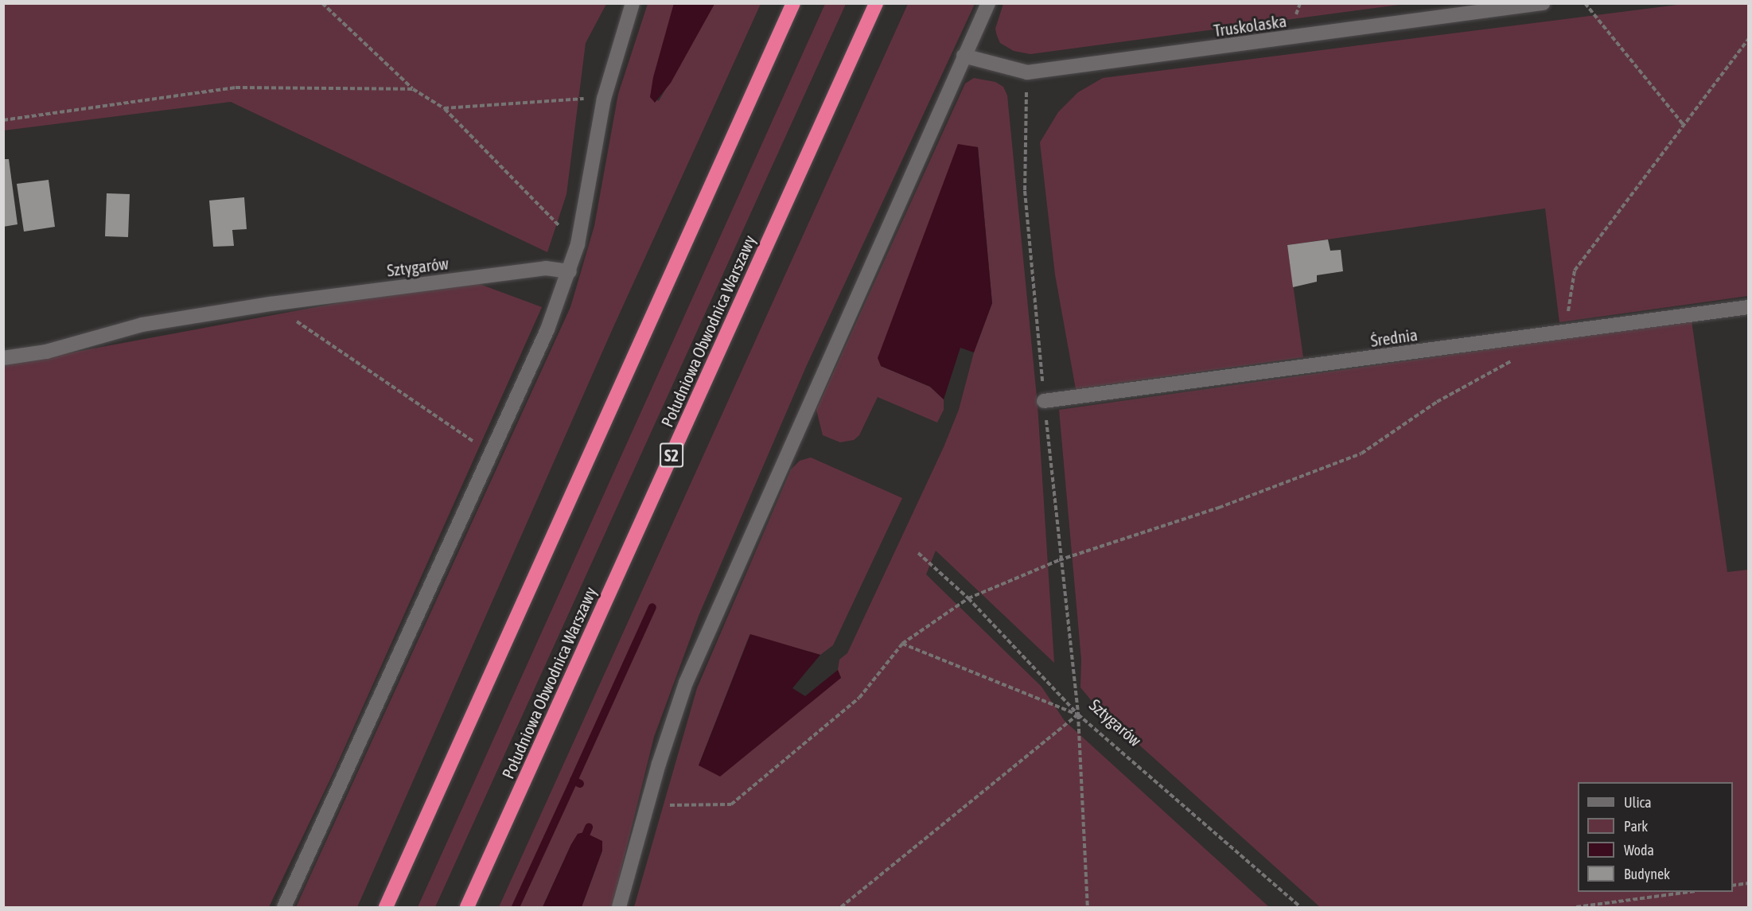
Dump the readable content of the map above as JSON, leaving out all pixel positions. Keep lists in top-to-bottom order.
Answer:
{
  "streets": {
    "highway": ["Południowa Obwodnica Warszawy", "S2"],
    "street": ["Truskolaska", "Sztygarów", "Średnia"]
  },
  "legend": [
    "Ulica",
    "Park",
    "Woda",
    "Budynek"
  ]
}
